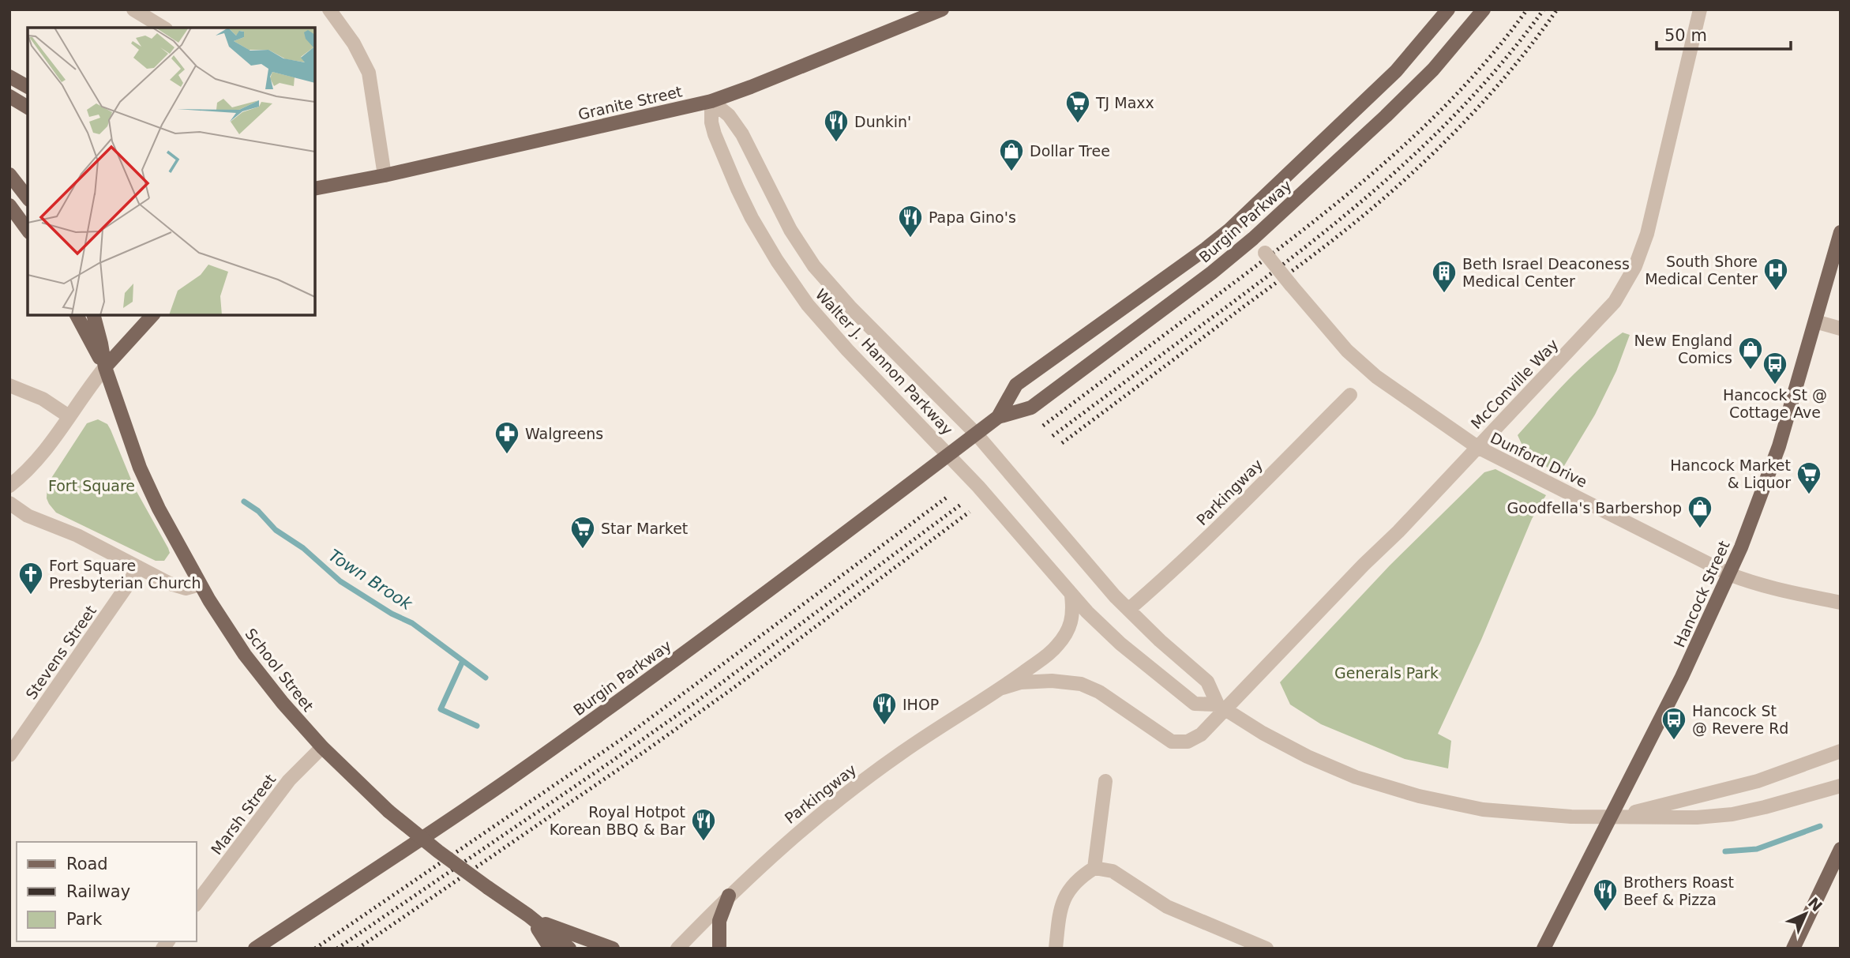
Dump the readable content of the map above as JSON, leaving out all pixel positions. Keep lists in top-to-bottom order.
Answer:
{
  "streets": {
    "main road": [
      "Granite Street",
      "Burgin Parkway",
      "Hancock Street",
      "School Street"
    ],
    "street": [
      "Walter J. Hannon Parkway",
      "McConville Way",
      "Dunford Drive",
      "Parkingway",
      "Stevens Street",
      "Marsh Street"
    ]
  },
  "crossings": [
    ["Granite Street", "Walter J. Hannon Parkway"],
    ["Burgin Parkway", "Walter J. Hannon Parkway"],
    ["Burgin Parkway", "Dunford Drive"],
    ["Walter J. Hannon Parkway", "McConville Way"],
    ["Walter J. Hannon Parkway", "Parkingway"],
    ["Walter J. Hannon Parkway", "Hancock Street"],
    ["McConville Way", "Dunford Drive"],
    ["McConville Way", "Parkingway"],
    ["Dunford Drive", "Hancock Street"],
    ["School Street", "Marsh Street"]
  ],
  "water": ["Town Brook"],
  "parks": ["Fort Square", "Generals Park"],
  "places": {
    "supermarket": ["TJ Maxx", "Hancock Market & Liquor", "Star Market"],
    "restaurant": [
      "Dunkin'",
      "Papa Gino's",
      "IHOP",
      "Royal Hotpot Korean BBQ & Bar",
      "Brothers Roast Beef & Pizza"
    ],
    "shop": ["Dollar Tree", "New England Comics", "Goodfella's Barbershop"],
    "hospital": ["South Shore Medical Center"],
    "building": ["Beth Israel Deaconess Medical Center"],
    "bus stop": ["Hancock St @ Cottage Ave", "Hancock St @ Revere Rd"],
    "pharmacy": ["Walgreens"],
    "church": ["Fort Square Presbyterian Church"]
  },
  "legend": ["Road", "Railway", "Park"],
  "scale_bar": "50 m",
  "north": "top right"
}
